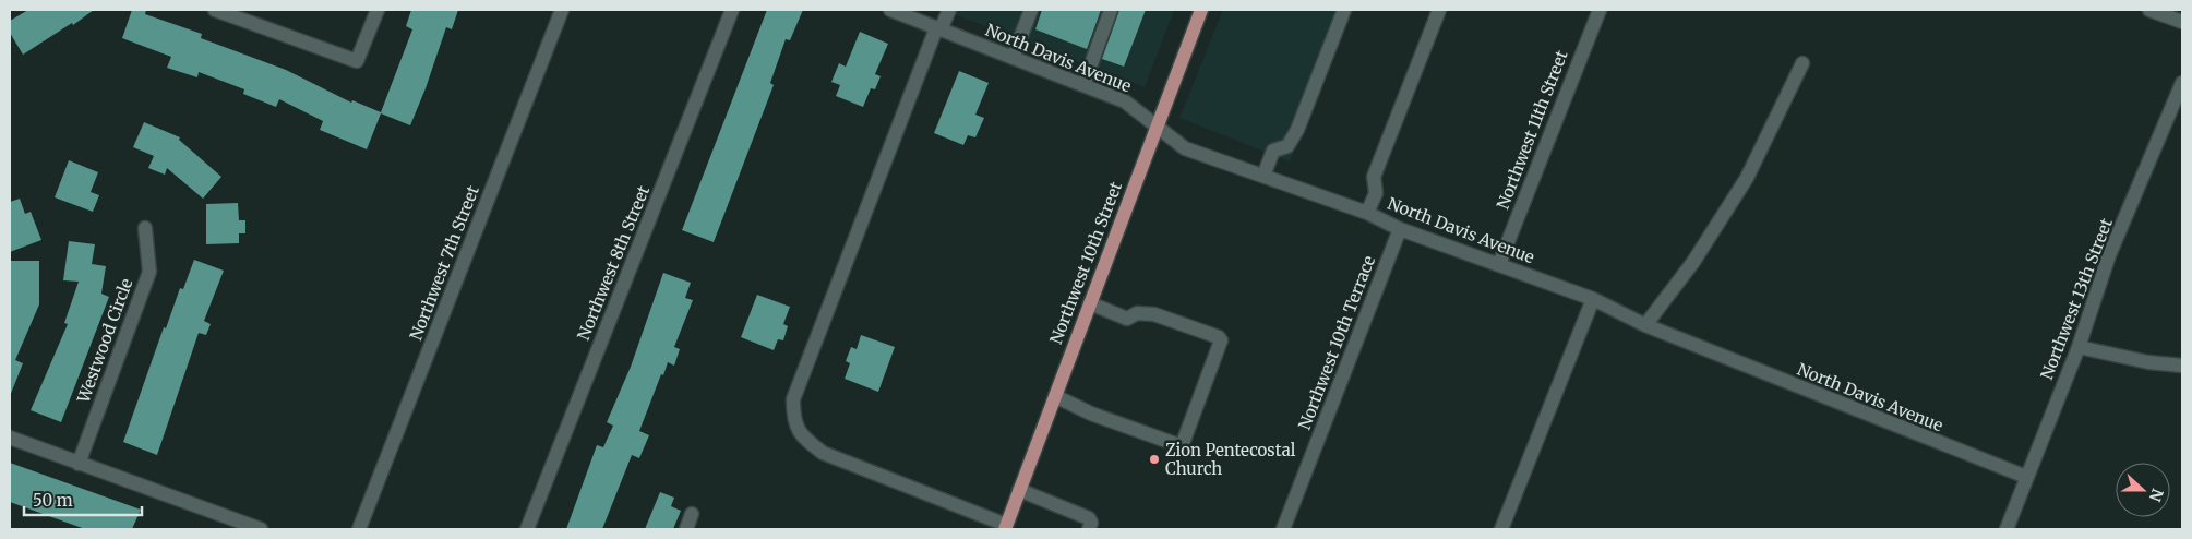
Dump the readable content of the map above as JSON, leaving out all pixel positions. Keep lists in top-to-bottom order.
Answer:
{
  "streets": {
    "main road": ["Northwest 10th Street"],
    "street": [
      "North Davis Avenue",
      "Northwest 11th Street",
      "Northwest 7th Street",
      "Northwest 8th Street",
      "Northwest 13th Street",
      "Westwood Circle",
      "Northwest 10th Terrace"
    ]
  },
  "crossings": [
    ["North Davis Avenue", "Northwest 11th Street"],
    ["North Davis Avenue", "Northwest 10th Street"],
    ["North Davis Avenue", "Northwest 13th Street"],
    ["North Davis Avenue", "Northwest 10th Terrace"]
  ],
  "places": ["Zion Pentecostal Church"],
  "scale_bar": "50 m",
  "north": "right"
}
